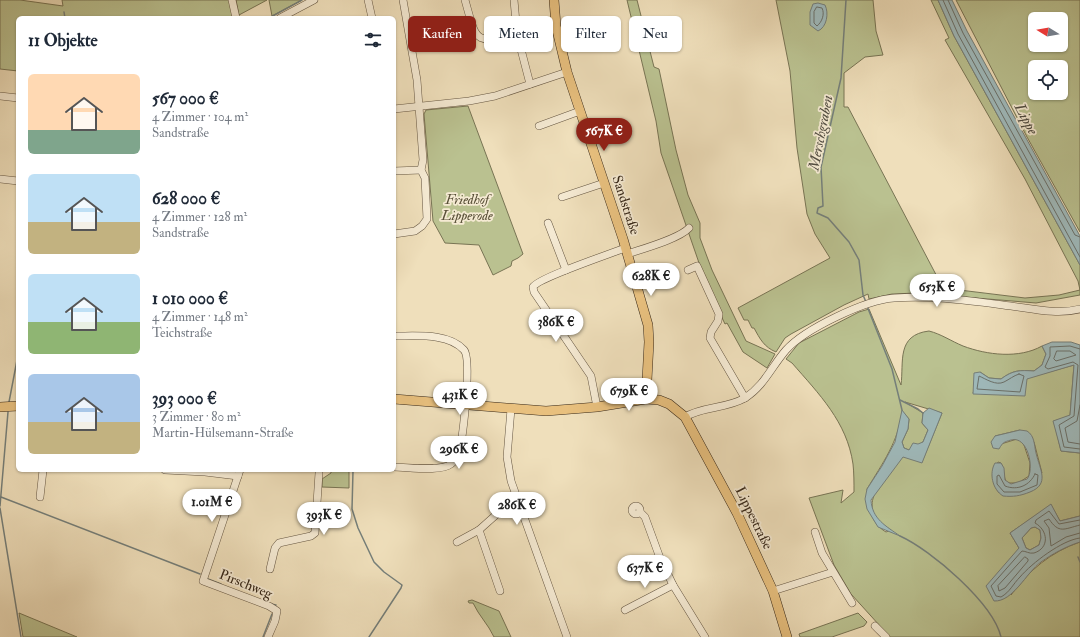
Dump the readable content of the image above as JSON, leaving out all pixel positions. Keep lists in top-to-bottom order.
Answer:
{
  "streets": {
    "main road": ["Sandstraße", "Lippestraße"],
    "street": ["Pirschweg"]
  },
  "water": ["Lippe", "Merschgraben"],
  "parks": ["Friedhof Lipperode"],
  "north": "left",
  "page": {
    "chip": [
      "Kaufen",
      "Mieten",
      "Filter",
      "Neu"
    ],
    "heading": "11 Objekte",
    "list": [
      {
        "name": "567 000 €",
        "note": "4 Zimmer · 104 m² · Sandstraße"
      },
      {
        "name": "628 000 €",
        "note": "4 Zimmer · 128 m² · Sandstraße"
      },
      {
        "name": "1 010 000 €",
        "note": "4 Zimmer · 148 m² · Teichstraße"
      },
      {
        "name": "393 000 €",
        "note": "3 Zimmer · 80 m² · Martin-Hülsemann-Straße"
      }
    ],
    "price": [
      "567K €",
      "628K €",
      "653K €",
      "386K €",
      "679K €",
      "431K €",
      "296K €",
      "1.01M €",
      "286K €",
      "393K €",
      "637K €"
    ]
  }
}
